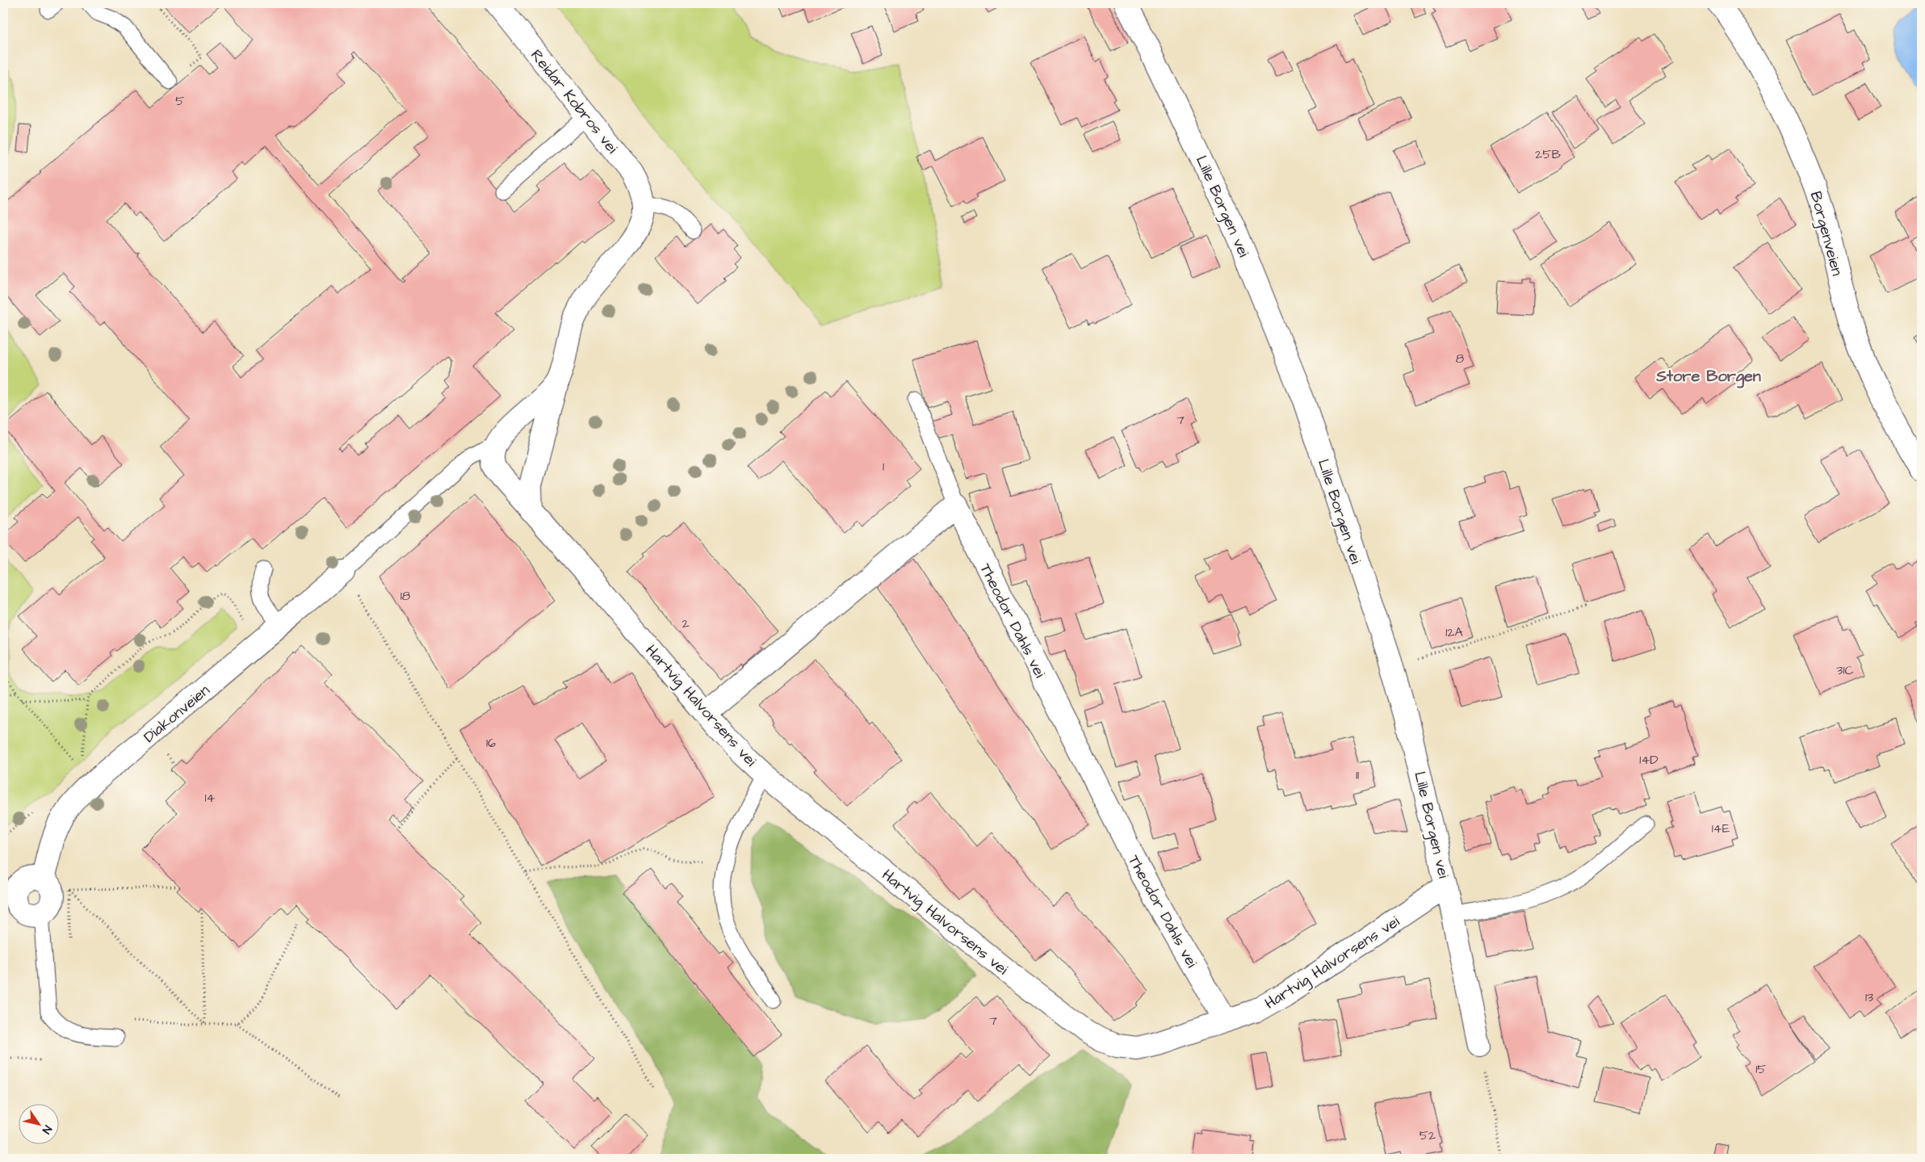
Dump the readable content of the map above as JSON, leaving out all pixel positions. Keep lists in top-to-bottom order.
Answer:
{
  "streets": {
    "street": [
      "Reidar Kobros vei",
      "Lille Borgen vei",
      "Borgenveien",
      "Theodor Dahls vei",
      "Hartvig Halvorsens vei",
      "Diakonveien"
    ]
  },
  "crossings": [
    ["Lille Borgen vei", "Hartvig Halvorsens vei"],
    ["Theodor Dahls vei", "Hartvig Halvorsens vei"]
  ],
  "districts": ["Store Borgen"],
  "house_numbers": [
    "5",
    "25B",
    "8",
    "7",
    "1",
    "18",
    "2",
    "12A",
    "31C",
    "16",
    "14D",
    "11",
    "14",
    "14E",
    "13",
    "7",
    "15",
    "52"
  ],
  "north": "bottom right"
}
